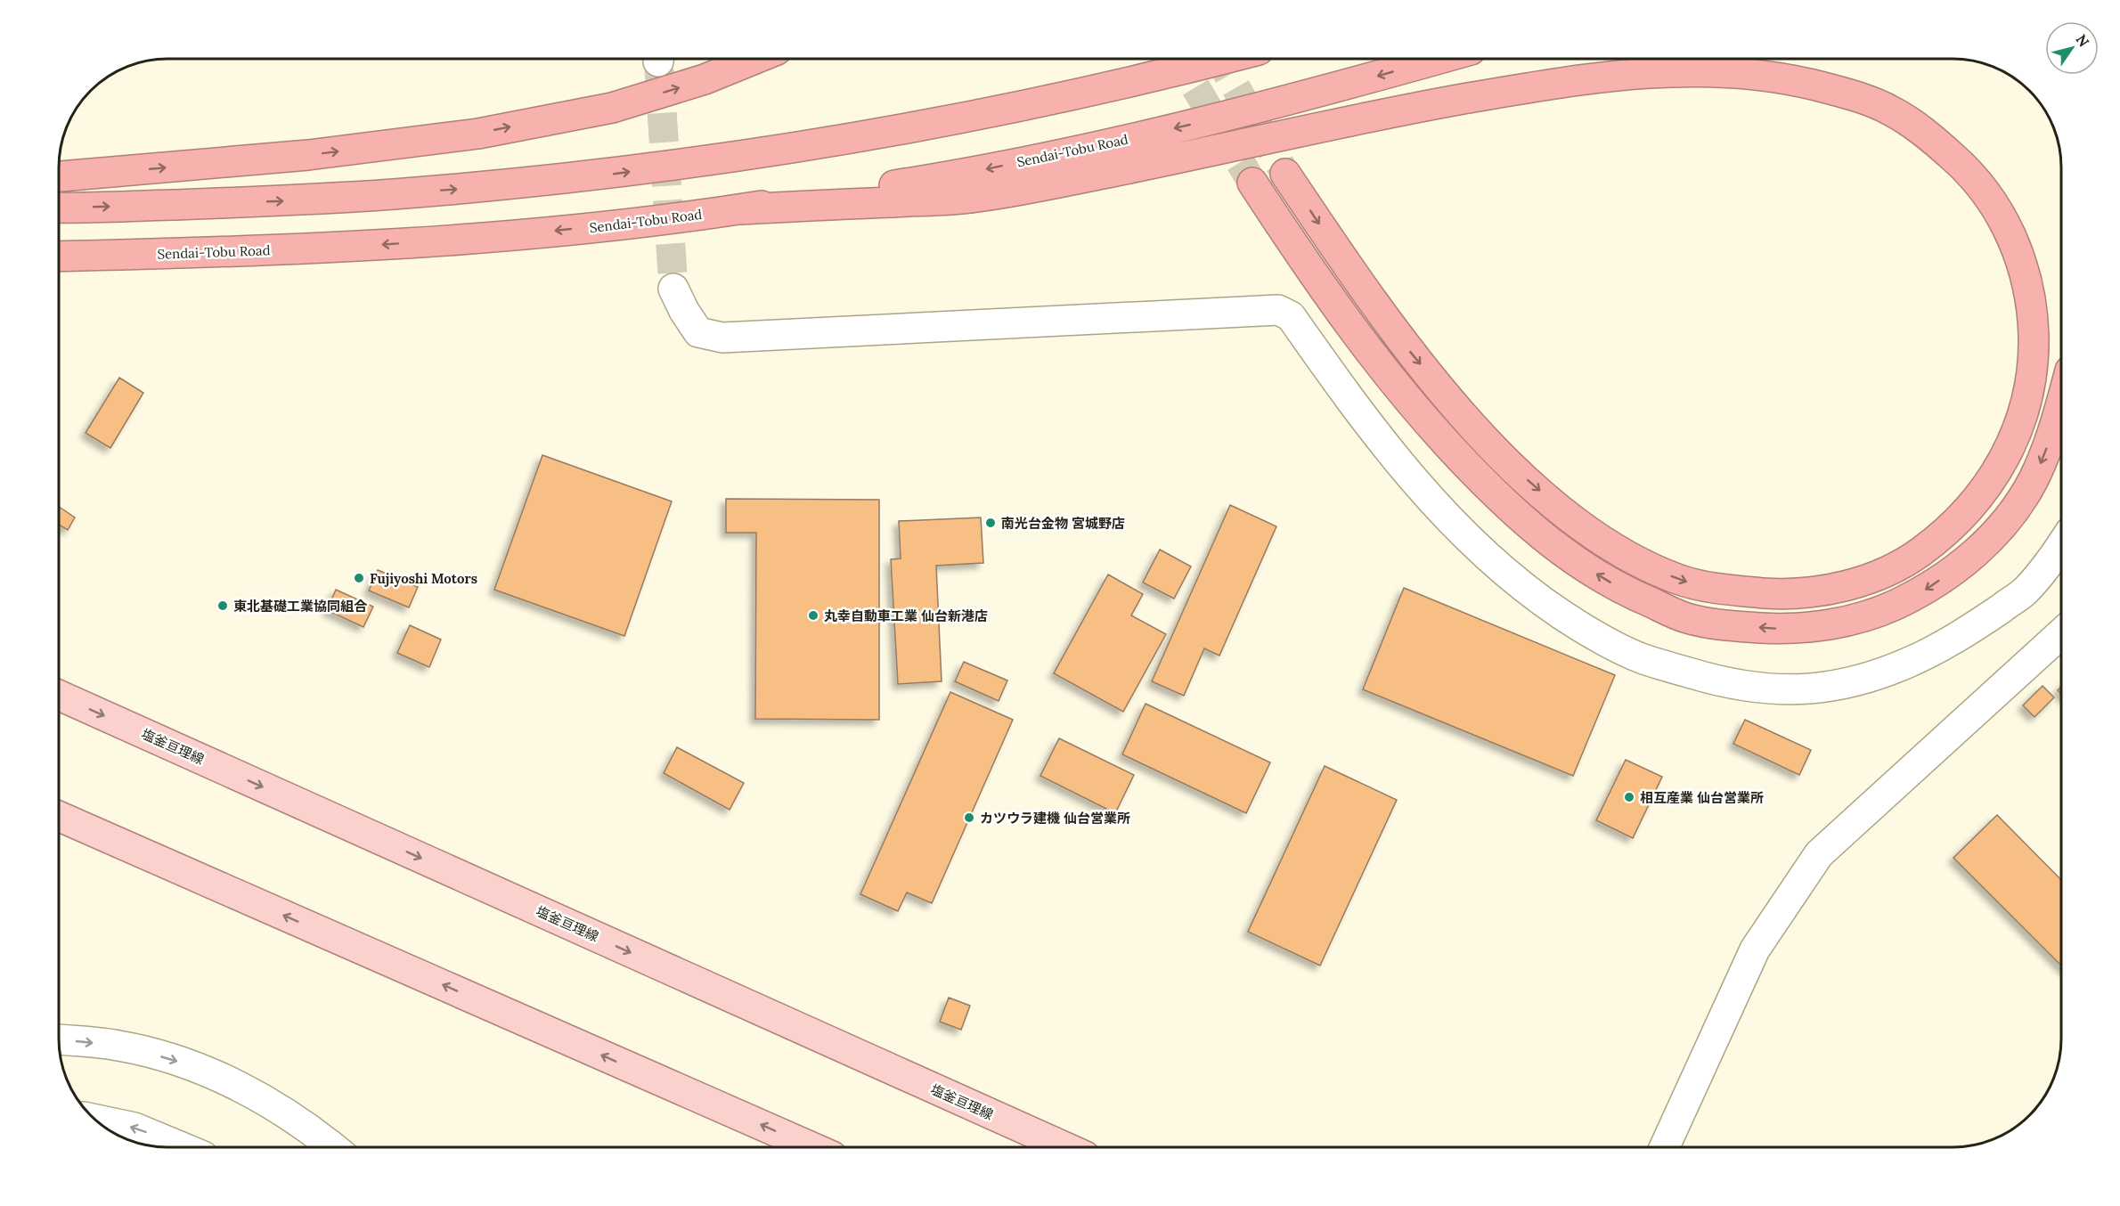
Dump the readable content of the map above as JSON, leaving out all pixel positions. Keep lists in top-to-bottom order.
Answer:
{
  "streets": {
    "highway": ["Sendai-Tobu Road"],
    "main road": ["塩釜亘理線"]
  },
  "places": [
    "南光台金物 宮城野店",
    "Fujiyoshi Motors",
    "東北基礎工業協同組合",
    "丸幸自動車工業 仙台新港店",
    "相互産業 仙台営業所",
    "カツウラ建機 仙台営業所"
  ],
  "north": "top right"
}
